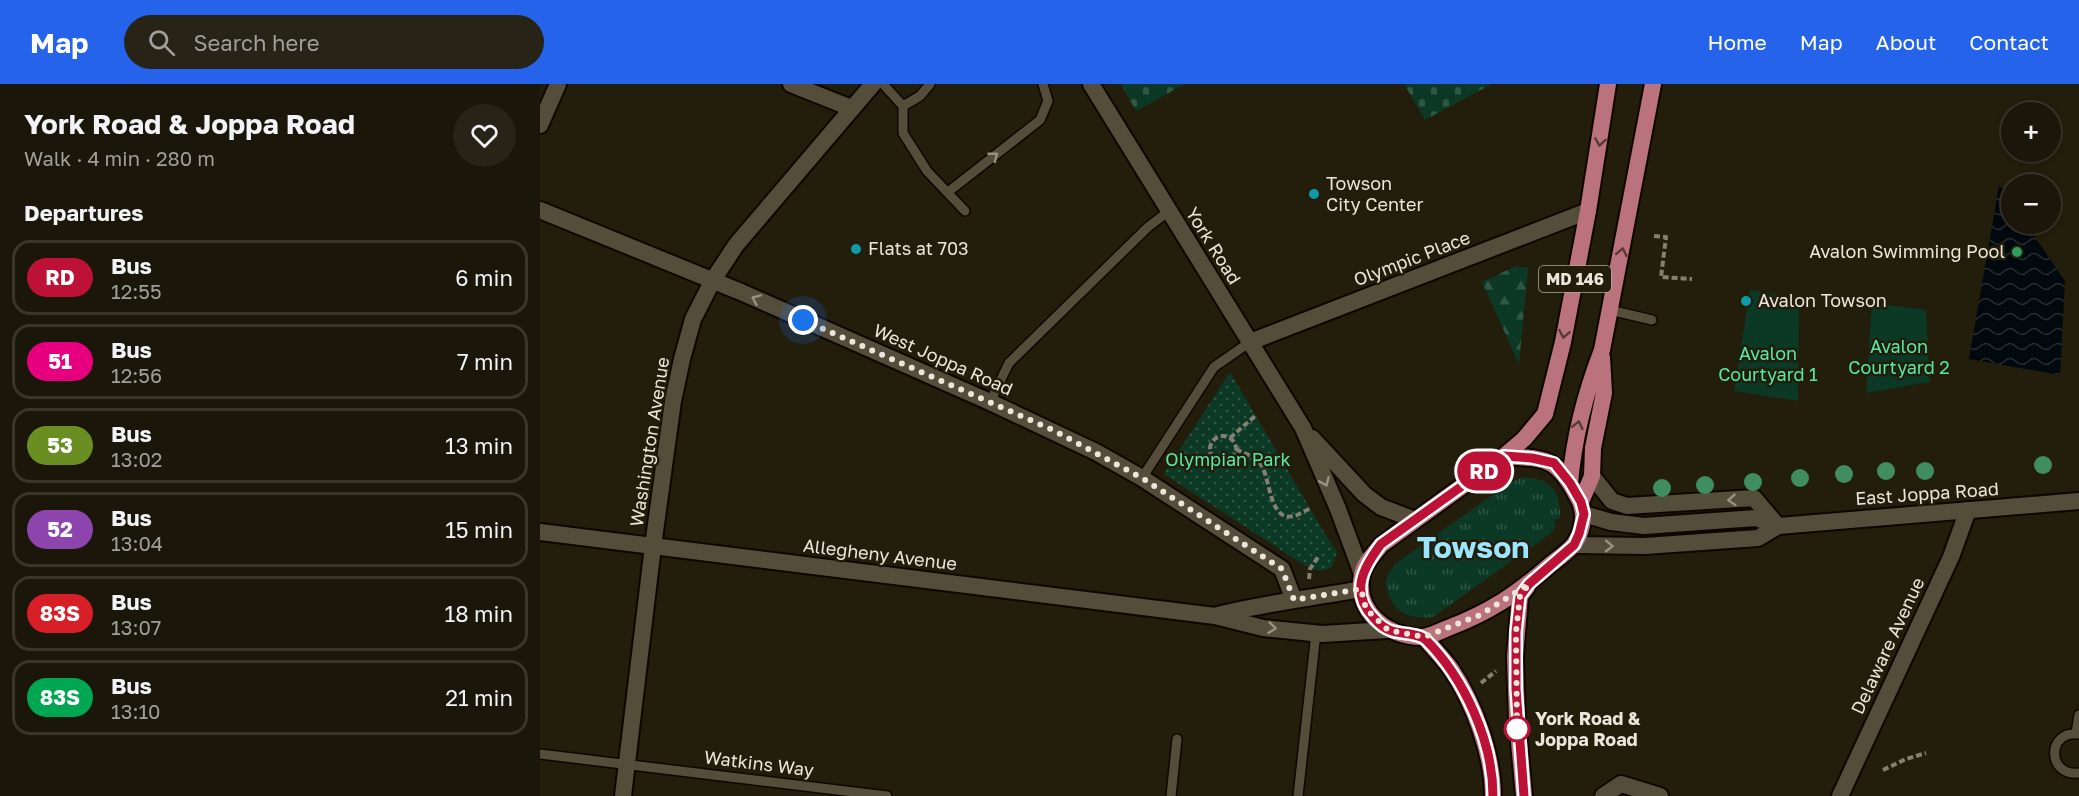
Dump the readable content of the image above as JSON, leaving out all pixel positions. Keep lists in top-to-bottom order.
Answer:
{
  "streets": {
    "main road": ["MD 146"],
    "street": [
      "York Road",
      "Olympic Place",
      "West Joppa Road",
      "Washington Avenue",
      "East Joppa Road",
      "Allegheny Avenue",
      "Delaware Avenue"
    ],
    "lane": ["Watkins Way"]
  },
  "crossings": [
    ["York Road", "Olympic Place"],
    ["York Road", "Allegheny Avenue"],
    ["Olympic Place", "MD 146"],
    ["West Joppa Road", "Washington Avenue"],
    ["West Joppa Road", "Allegheny Avenue"],
    ["Washington Avenue", "Allegheny Avenue"],
    ["Washington Avenue", "Watkins Way"],
    ["East Joppa Road", "Delaware Avenue"]
  ],
  "one_way": ["West Joppa Road"],
  "districts": ["Towson"],
  "parks": ["Avalon Courtyard 2", "Avalon Courtyard 1", "Olympian Park"],
  "places": [
    "Towson City Center",
    "Flats at 703",
    "Avalon Swimming Pool",
    "Avalon Towson",
    "York Road & Joppa Road"
  ],
  "lines": ["bus line RD"],
  "page": {
    "header": "Map",
    "search": "Search here",
    "nav": [
      "Home",
      "Map",
      "About",
      "Contact"
    ],
    "heading": [
      ["York Road & Joppa Road", "Walk · 4 min · 280 m"],
      "Departures"
    ],
    "on_map": "RD",
    "map_buttons": ["+", "−"],
    "list": [
      {
        "mark": "RD",
        "name": "Bus",
        "note": "12:55",
        "value": "6 min"
      },
      {
        "mark": "51",
        "name": "Bus",
        "note": "12:56",
        "value": "7 min"
      },
      {
        "mark": "53",
        "name": "Bus",
        "note": "13:02",
        "value": "13 min"
      },
      {
        "mark": "52",
        "name": "Bus",
        "note": "13:04",
        "value": "15 min"
      },
      {
        "mark": "83S",
        "name": "Bus",
        "note": "13:07",
        "value": "18 min"
      },
      {
        "mark": "83S",
        "name": "Bus",
        "note": "13:10",
        "value": "21 min"
      }
    ]
  }
}
